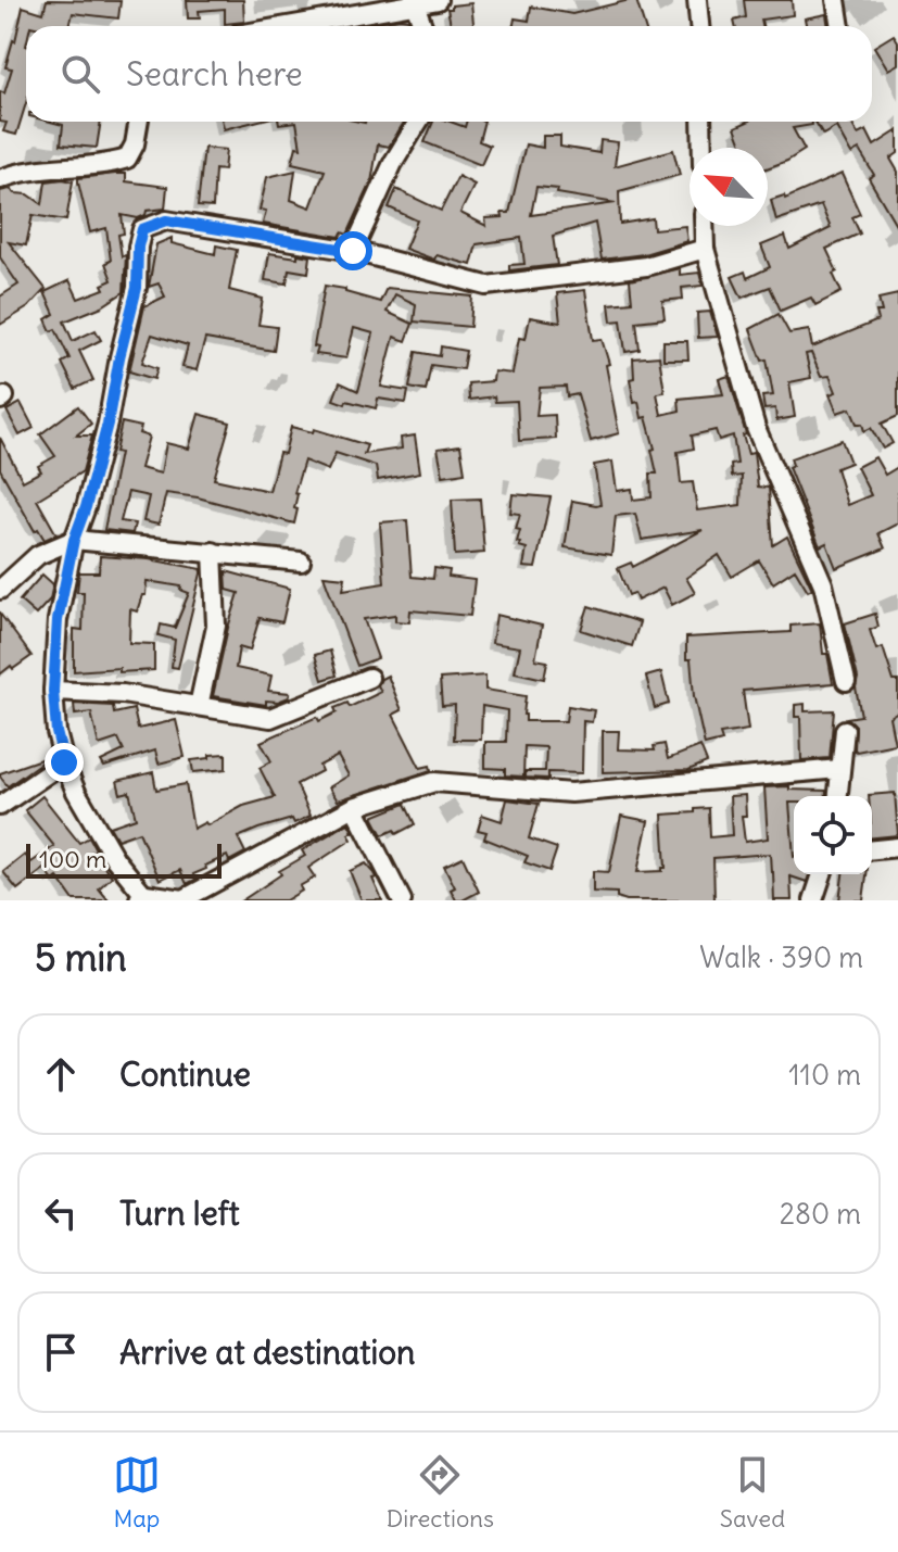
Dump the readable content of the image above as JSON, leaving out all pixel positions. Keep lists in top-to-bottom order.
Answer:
{
  "scale_bar": "100 m",
  "north": "top left",
  "page": {
    "search": "Search here",
    "scale": "100 m",
    "heading": ["5 min", "Walk · 390 m"],
    "list": [
      ["Continue", "110 m"],
      ["Turn left", "280 m"],
      "Arrive at destination"
    ],
    "nav": ["Map", "Directions", "Saved"]
  }
}
